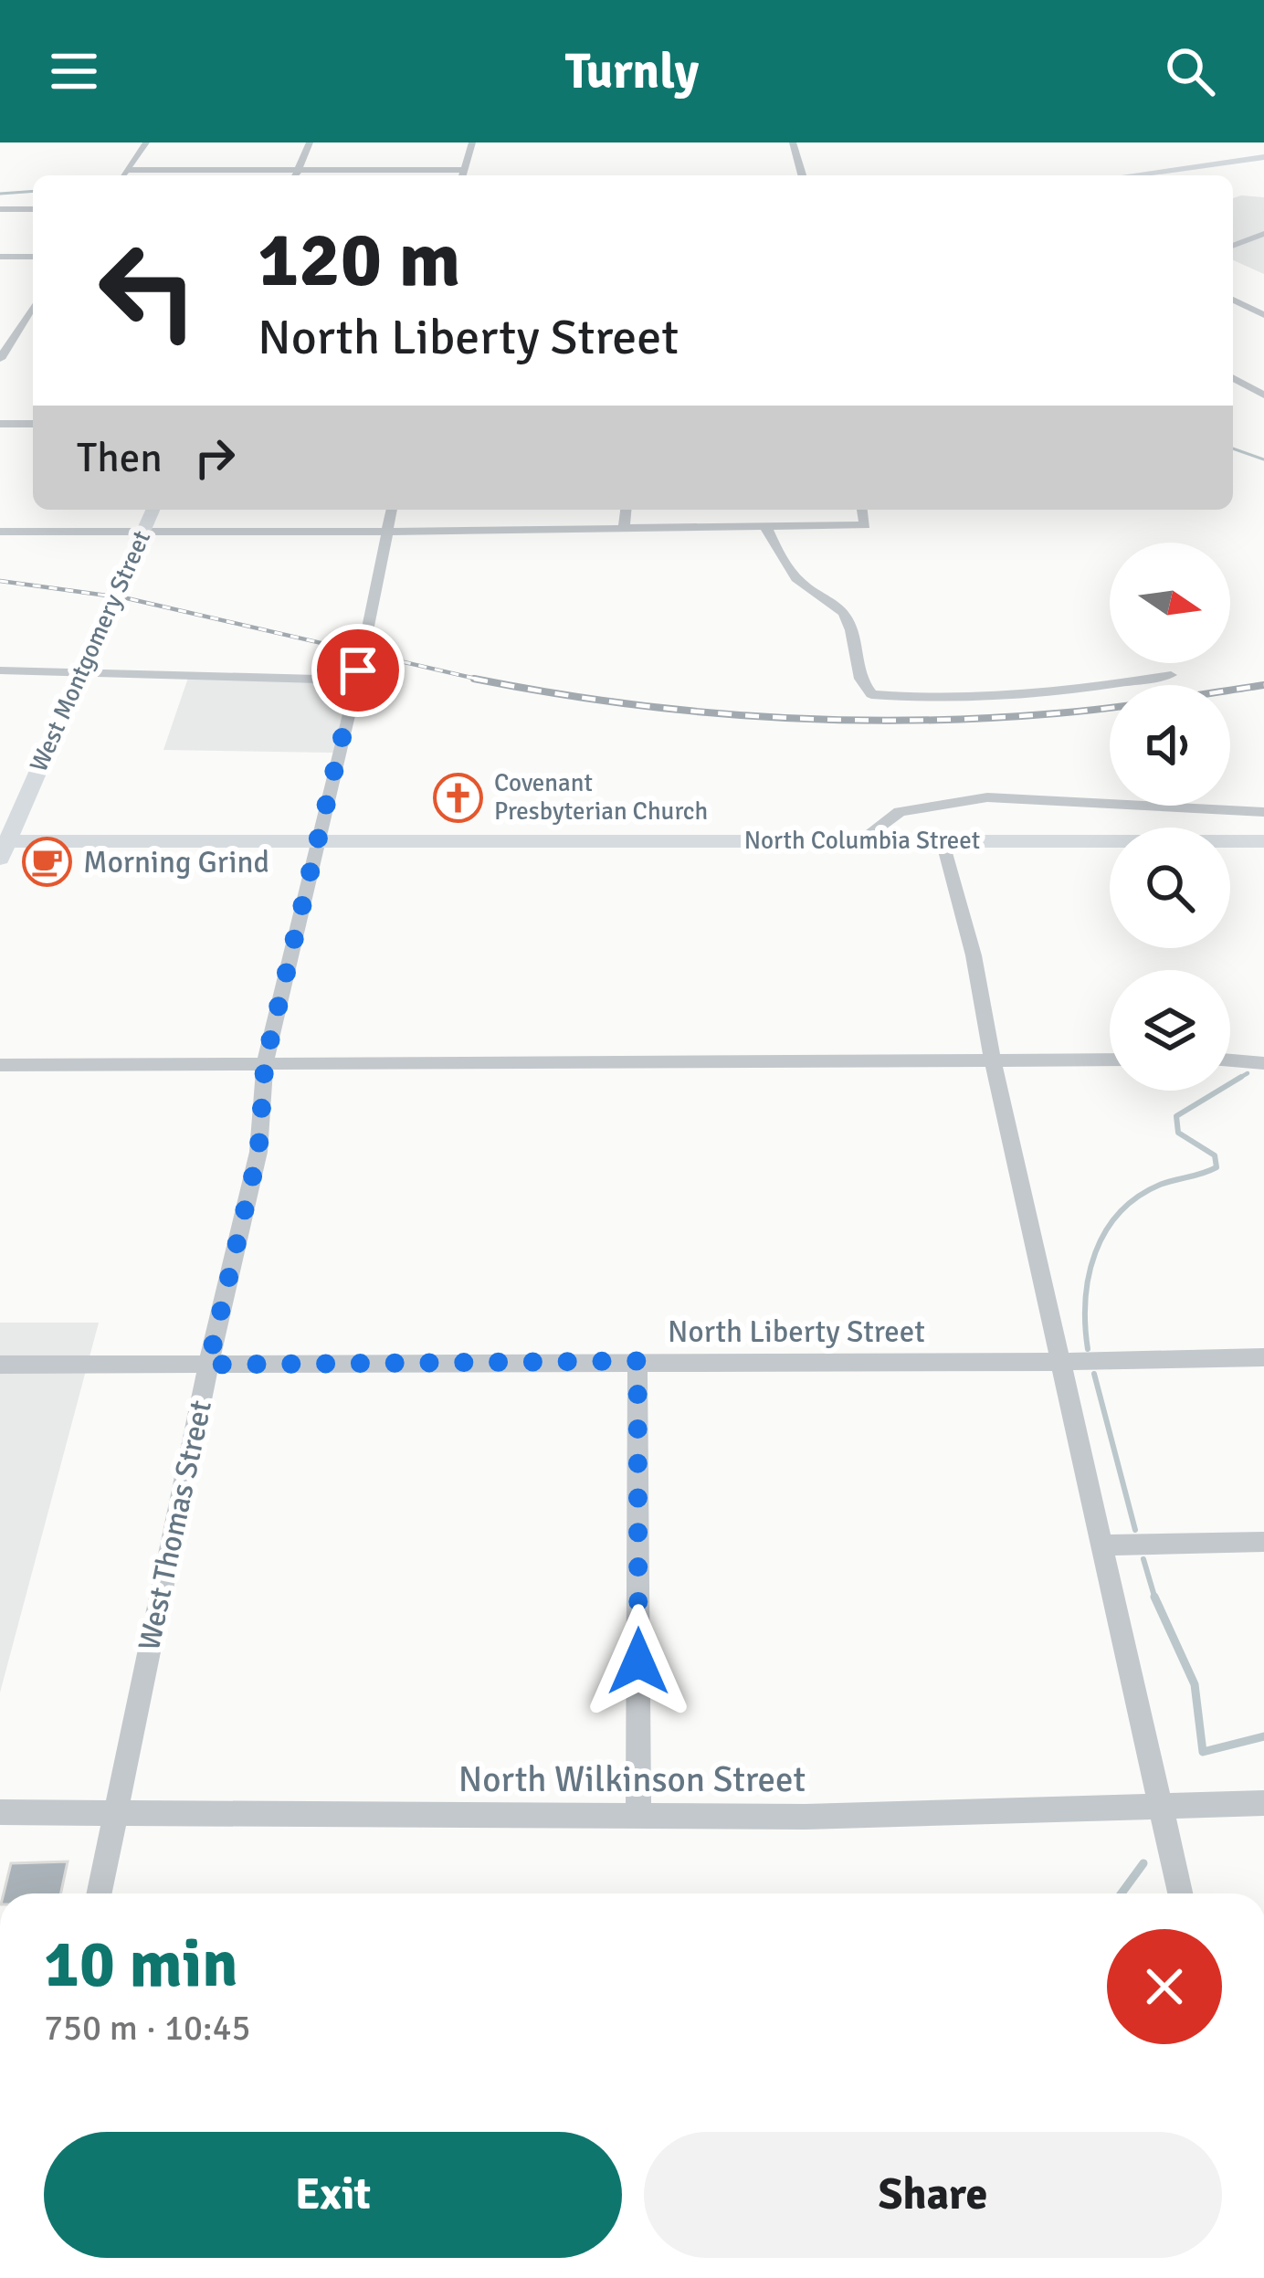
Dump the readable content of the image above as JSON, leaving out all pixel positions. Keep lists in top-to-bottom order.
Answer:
{
  "streets": {
    "main road": ["West Montgomery Street", "North Columbia Street"],
    "street": ["North Liberty Street", "West Thomas Street", "North Wilkinson Street"]
  },
  "crossings": [
    ["West Montgomery Street", "North Columbia Street"],
    ["North Columbia Street", "West Thomas Street"],
    ["North Liberty Street", "West Thomas Street"],
    ["West Thomas Street", "North Wilkinson Street"]
  ],
  "places": {
    "church": ["Covenant Presbyterian Church"],
    "cafe": ["Morning Grind"]
  },
  "north": "right",
  "page": {
    "header": "Turnly",
    "turn": ["120 m", "North Liberty Street"],
    "then": "Then",
    "heading": ["10 min", "750 m · 10:45"],
    "buttons": ["Exit", "Share"]
  }
}
